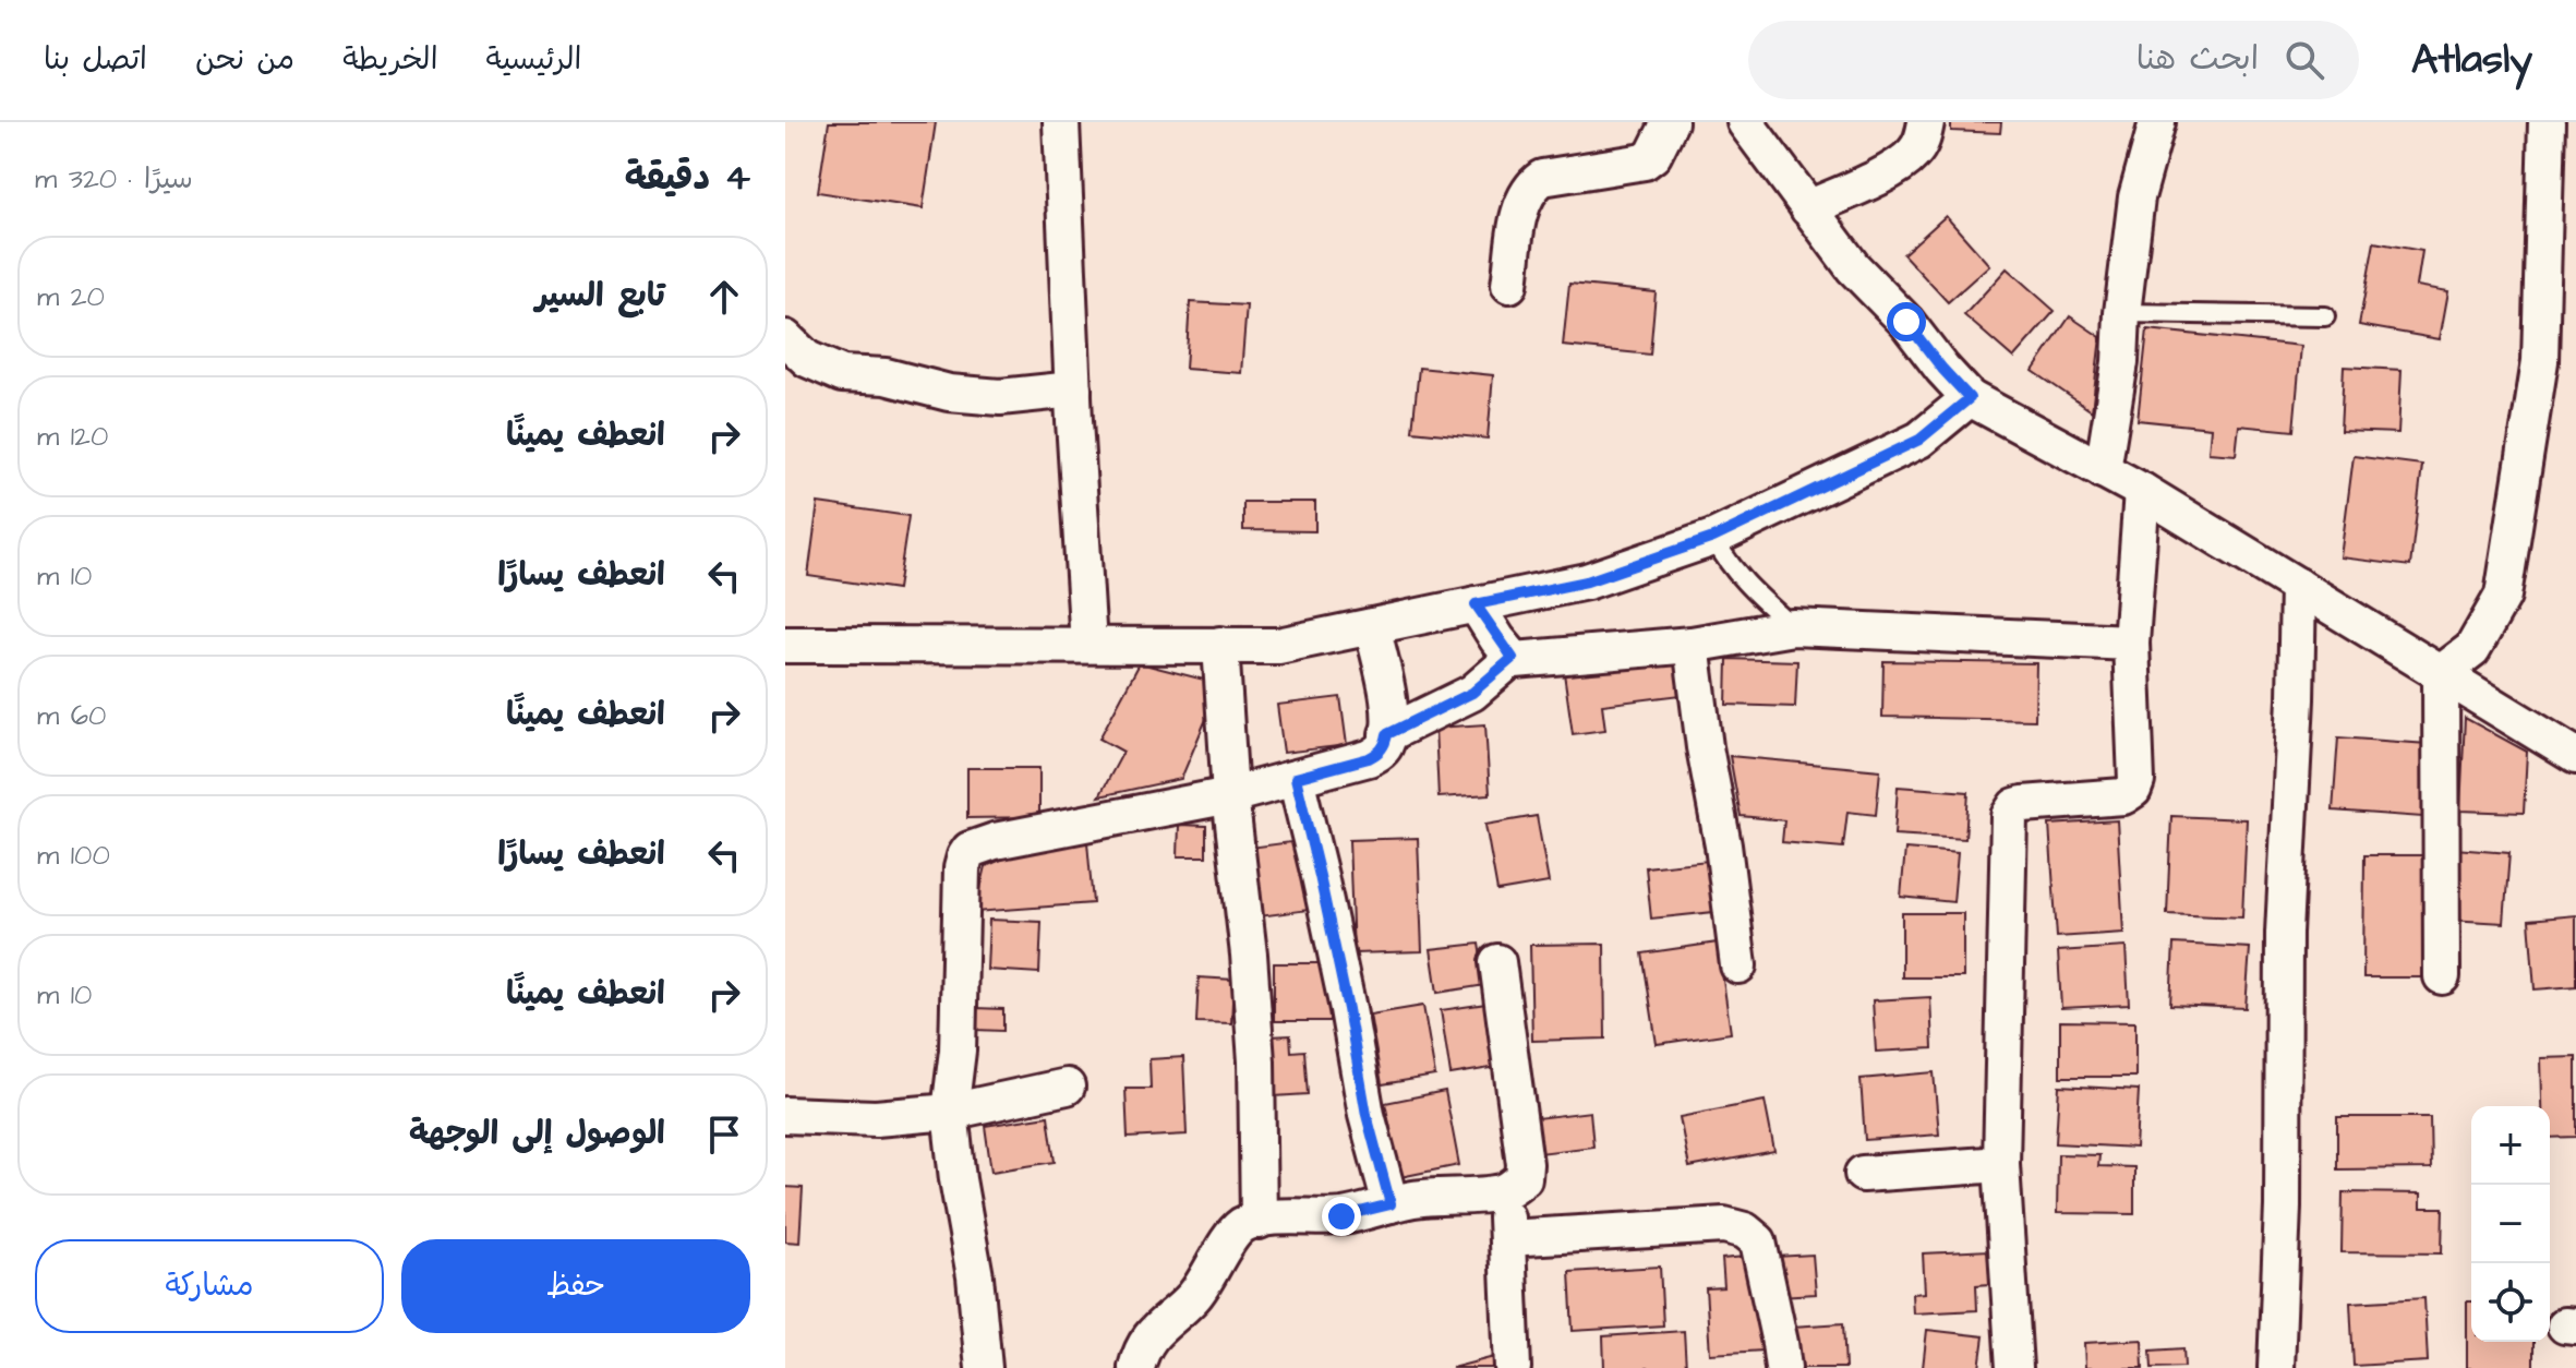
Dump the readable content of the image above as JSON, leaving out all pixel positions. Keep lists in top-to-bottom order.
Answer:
{
  "page": {
    "header": "Atlasly",
    "search": "ابحث هنا",
    "nav": [
      "الرئيسية",
      "الخريطة",
      "من نحن",
      "اتصل بنا"
    ],
    "heading": ["4 دقيقة", "سيرًا · 320 m"],
    "list": [
      ["تابع السير", "20 m"],
      ["انعطف يمينًا", "120 m"],
      ["انعطف يسارًا", "10 m"],
      ["انعطف يمينًا", "60 m"],
      ["انعطف يسارًا", "100 m"],
      ["انعطف يمينًا", "10 m"],
      "الوصول إلى الوجهة"
    ],
    "map_buttons": ["+", "−"],
    "buttons": ["حفظ", "مشاركة"]
  }
}
